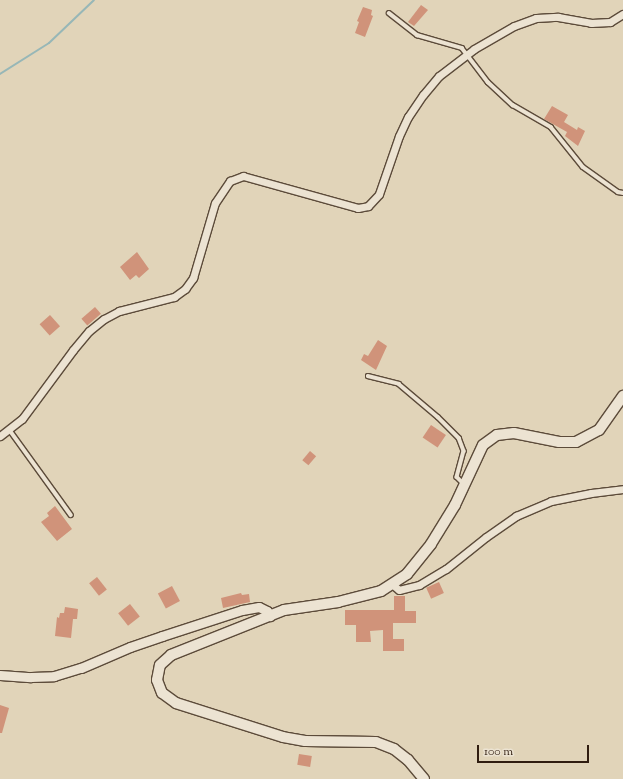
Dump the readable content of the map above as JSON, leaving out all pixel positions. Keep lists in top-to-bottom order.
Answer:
{
  "scale_bar": "100 m"
}
